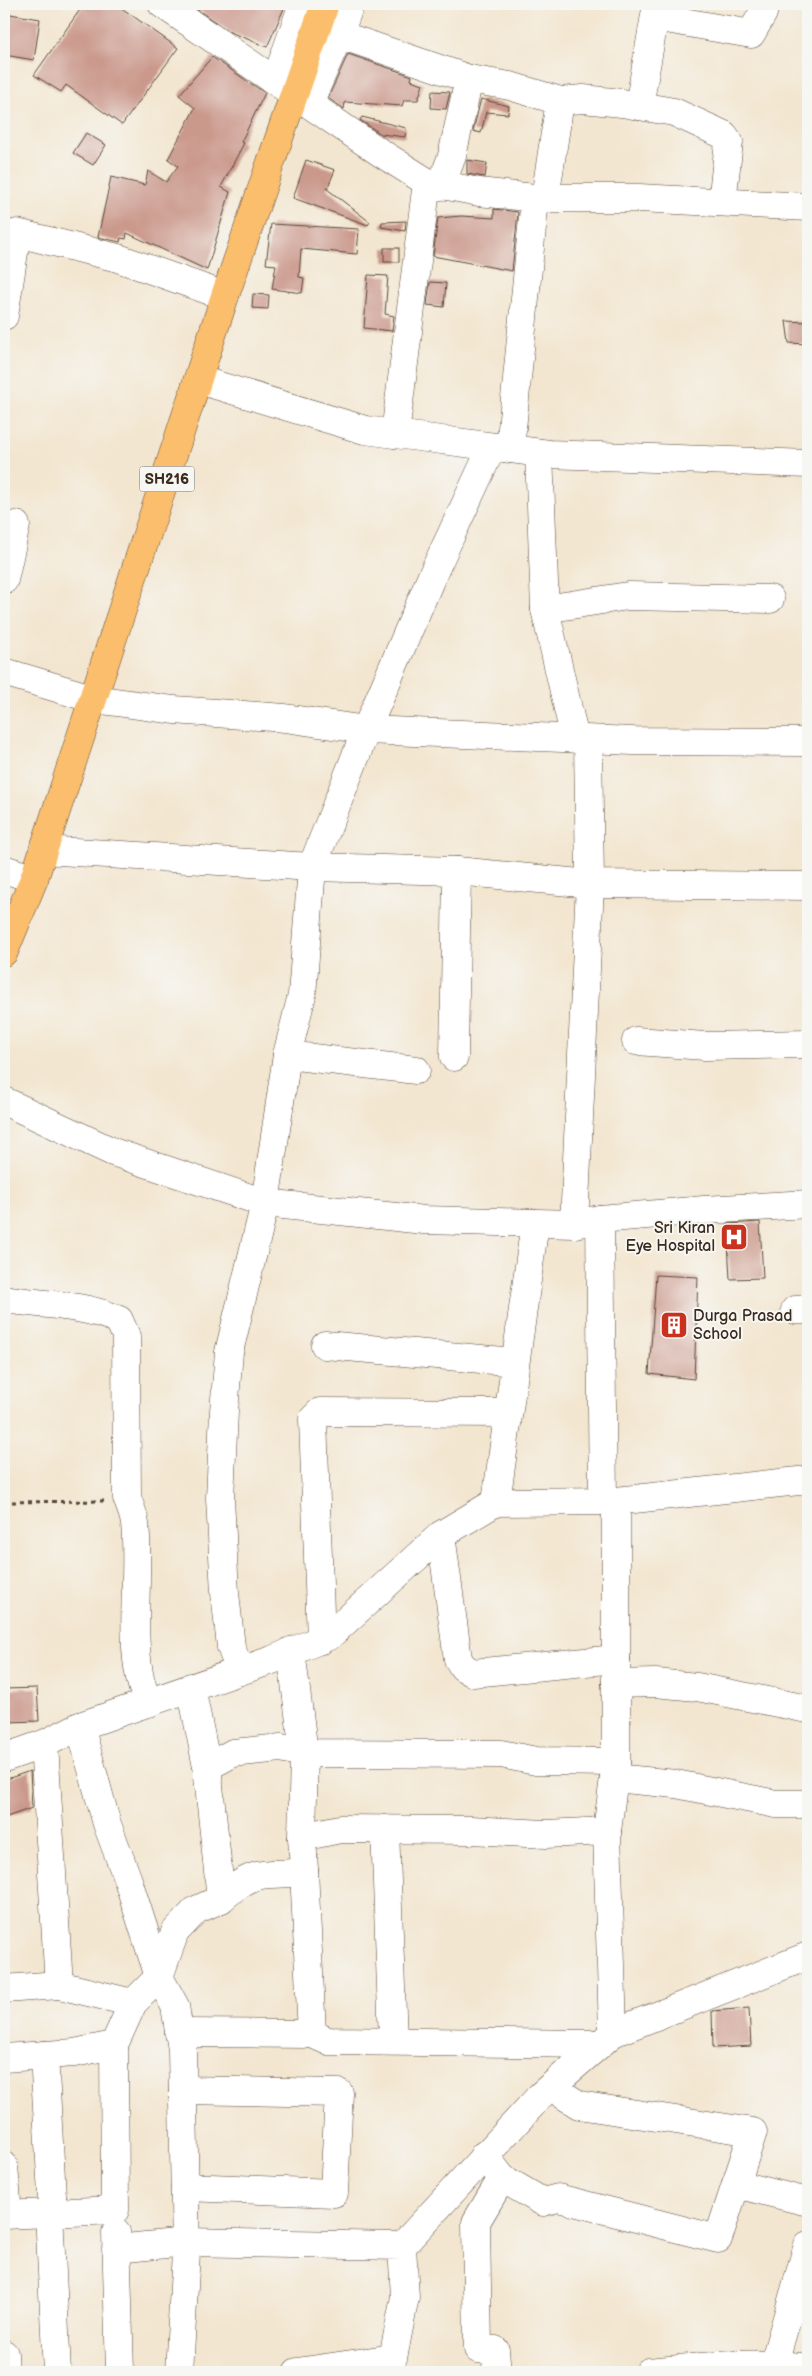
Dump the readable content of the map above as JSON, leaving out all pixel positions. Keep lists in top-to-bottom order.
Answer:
{
  "streets": {
    "main road": ["SH216"]
  },
  "places": {
    "hospital": ["Sri Kiran Eye Hospital"],
    "building": ["Durga Prasad School"]
  }
}
